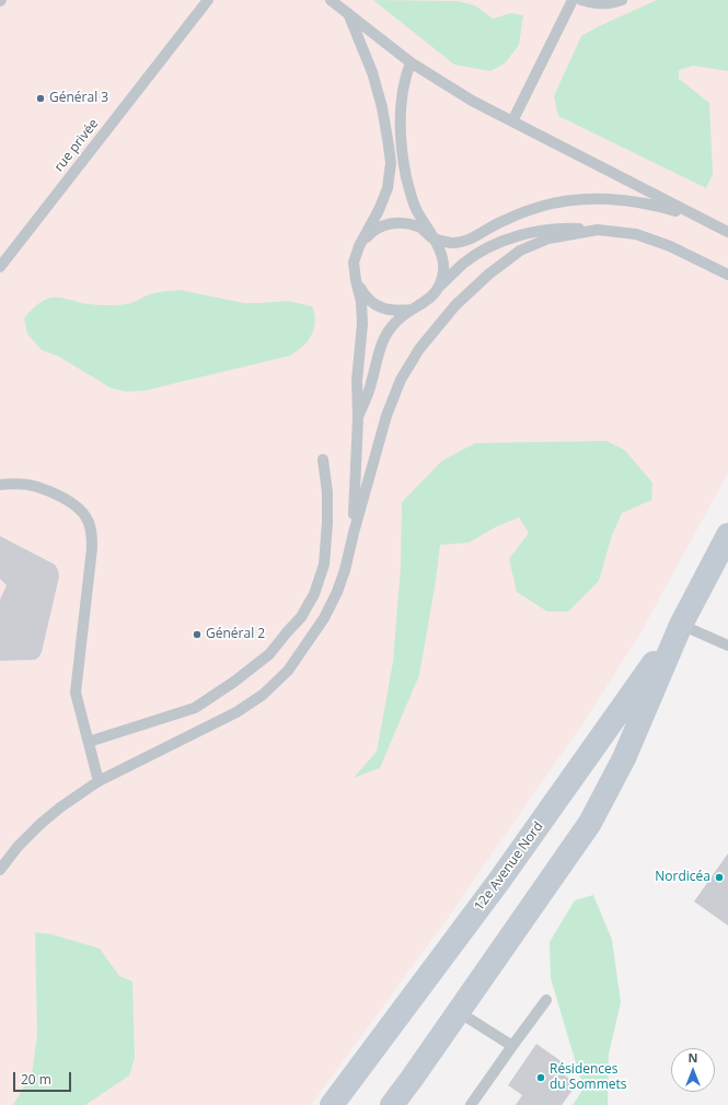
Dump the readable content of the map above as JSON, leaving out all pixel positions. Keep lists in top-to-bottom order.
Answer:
{
  "streets": {
    "main road": ["12e Avenue Nord"],
    "lane": ["rue privée"]
  },
  "places": [
    "Général 3",
    "Général 2",
    "Nordicéa",
    "Résidences du Sommets"
  ],
  "scale_bar": "20 m",
  "north": "top"
}
